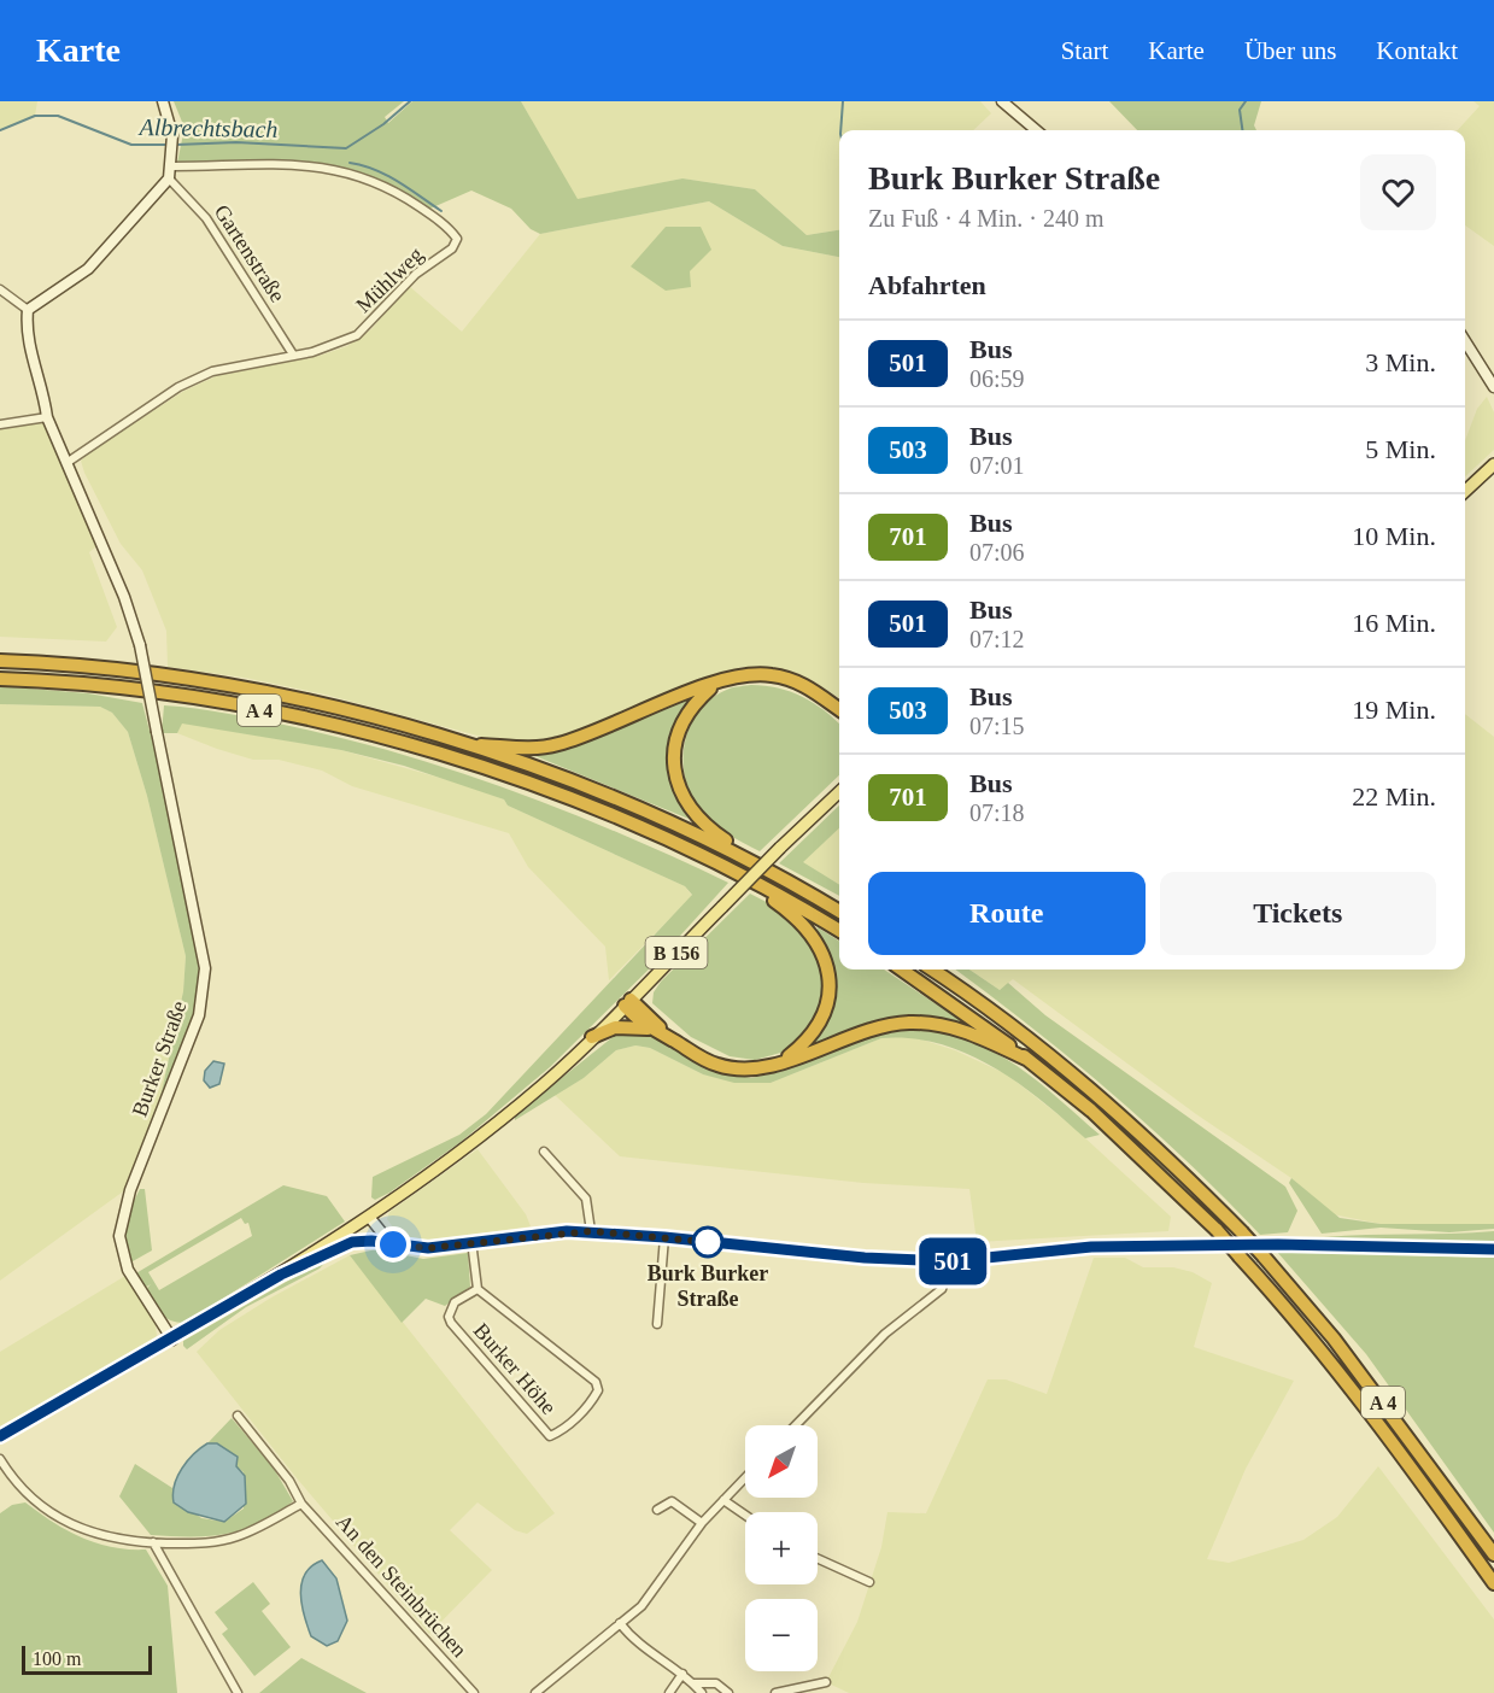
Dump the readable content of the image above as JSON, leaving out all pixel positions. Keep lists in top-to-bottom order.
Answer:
{
  "streets": {
    "highway": ["A 4"],
    "main road": ["B 156"],
    "street": [
      "Gartenstraße",
      "Mühlweg",
      "Burker Straße",
      "Burker Höhe",
      "An den Steinbrüchen"
    ]
  },
  "crossings": [
    ["Mühlweg", "Burker Straße"],
    ["B 156", "Burker Straße"]
  ],
  "water": ["Albrechtsbach"],
  "places": ["Burk Burker Straße"],
  "lines": ["bus line 501"],
  "scale_bar": "100 m",
  "north": "bottom left",
  "page": {
    "header": "Karte",
    "nav": [
      "Start",
      "Karte",
      "Über uns",
      "Kontakt"
    ],
    "on_map": "501",
    "heading": [
      ["Burk Burker Straße", "Zu Fuß · 4 Min. · 240 m"],
      "Abfahrten"
    ],
    "list": [
      {
        "mark": "501",
        "name": "Bus",
        "note": "06:59",
        "value": "3 Min."
      },
      {
        "mark": "503",
        "name": "Bus",
        "note": "07:01",
        "value": "5 Min."
      },
      {
        "mark": "701",
        "name": "Bus",
        "note": "07:06",
        "value": "10 Min."
      },
      {
        "mark": "501",
        "name": "Bus",
        "note": "07:12",
        "value": "16 Min."
      },
      {
        "mark": "503",
        "name": "Bus",
        "note": "07:15",
        "value": "19 Min."
      },
      {
        "mark": "701",
        "name": "Bus",
        "note": "07:18",
        "value": "22 Min."
      }
    ],
    "buttons": ["Route", "Tickets"],
    "map_buttons": ["+", "−"],
    "scale": "100 m"
  }
}
